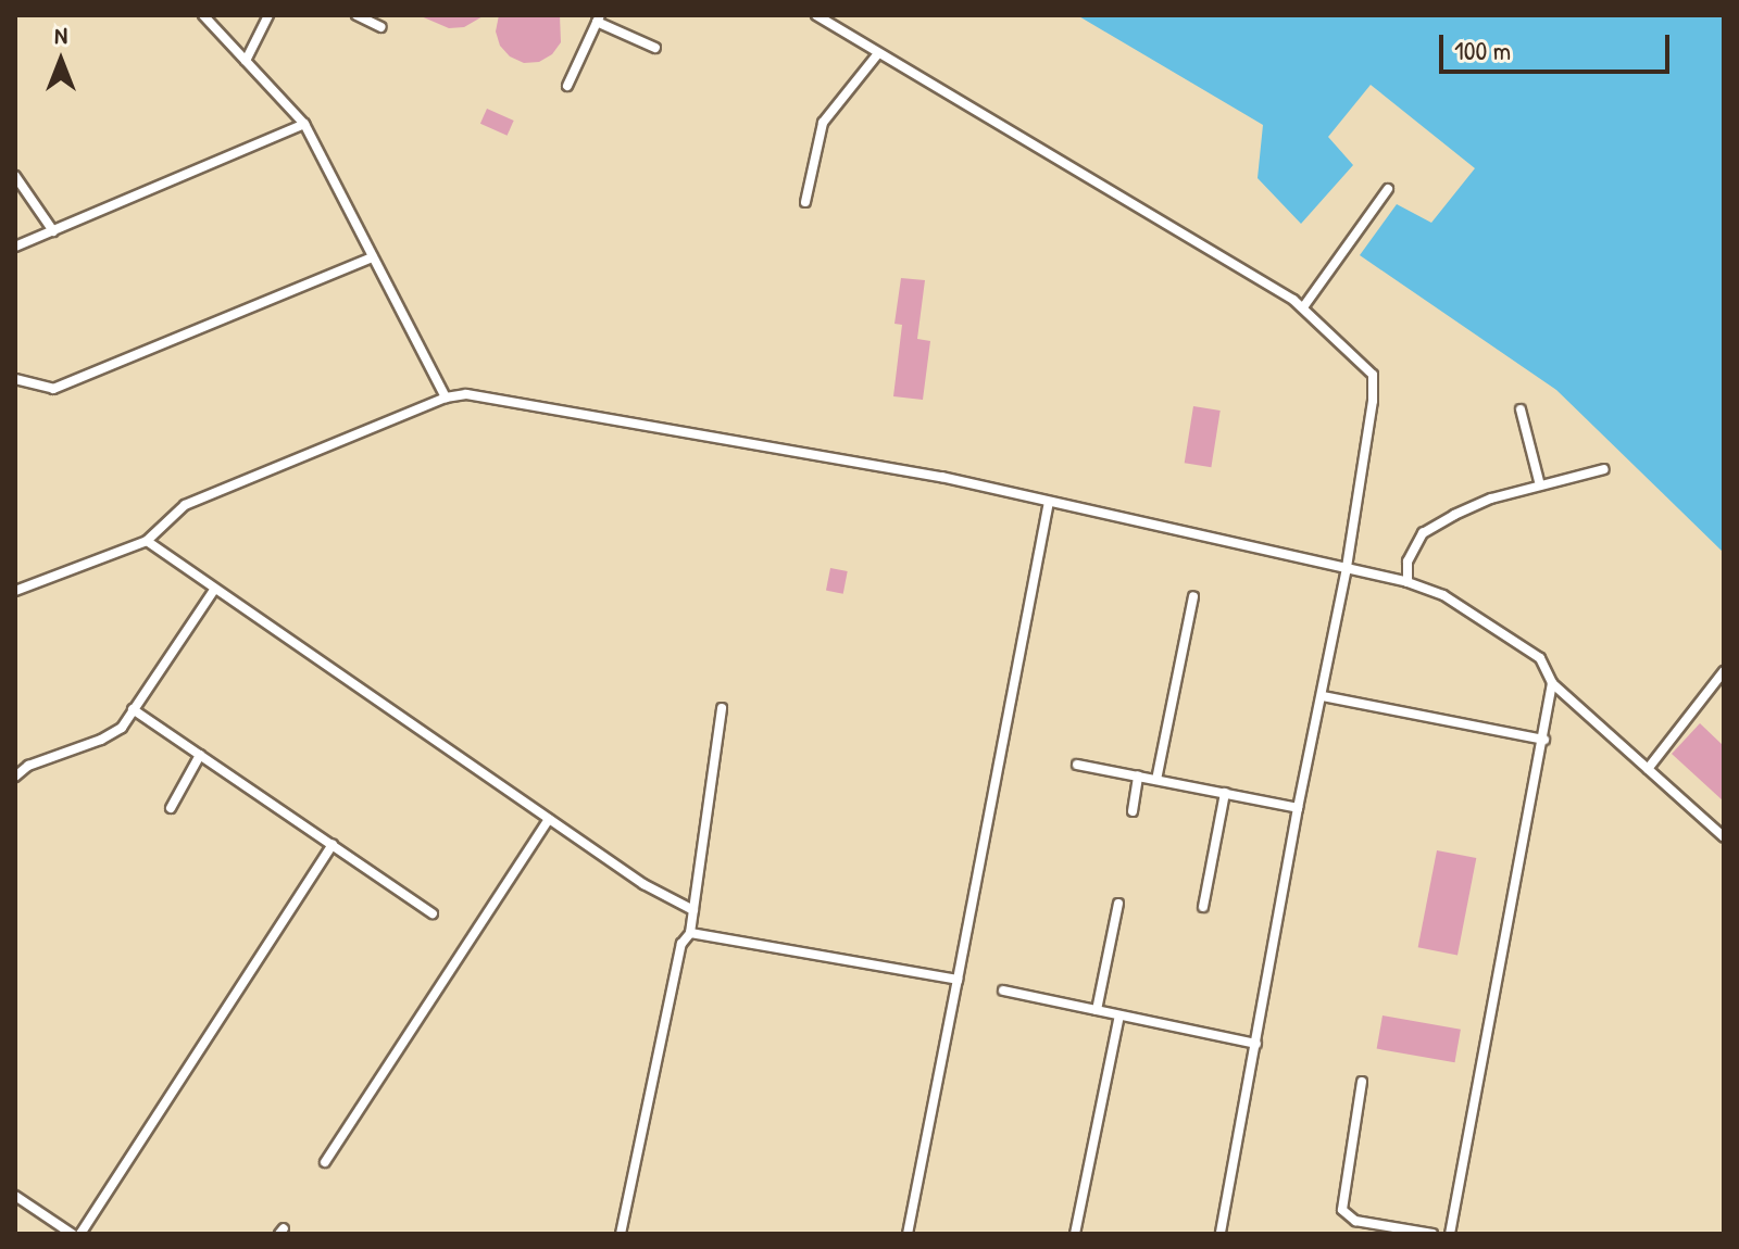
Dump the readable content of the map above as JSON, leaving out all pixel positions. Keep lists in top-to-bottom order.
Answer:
{
  "scale_bar": "100 m",
  "north": "top"
}
